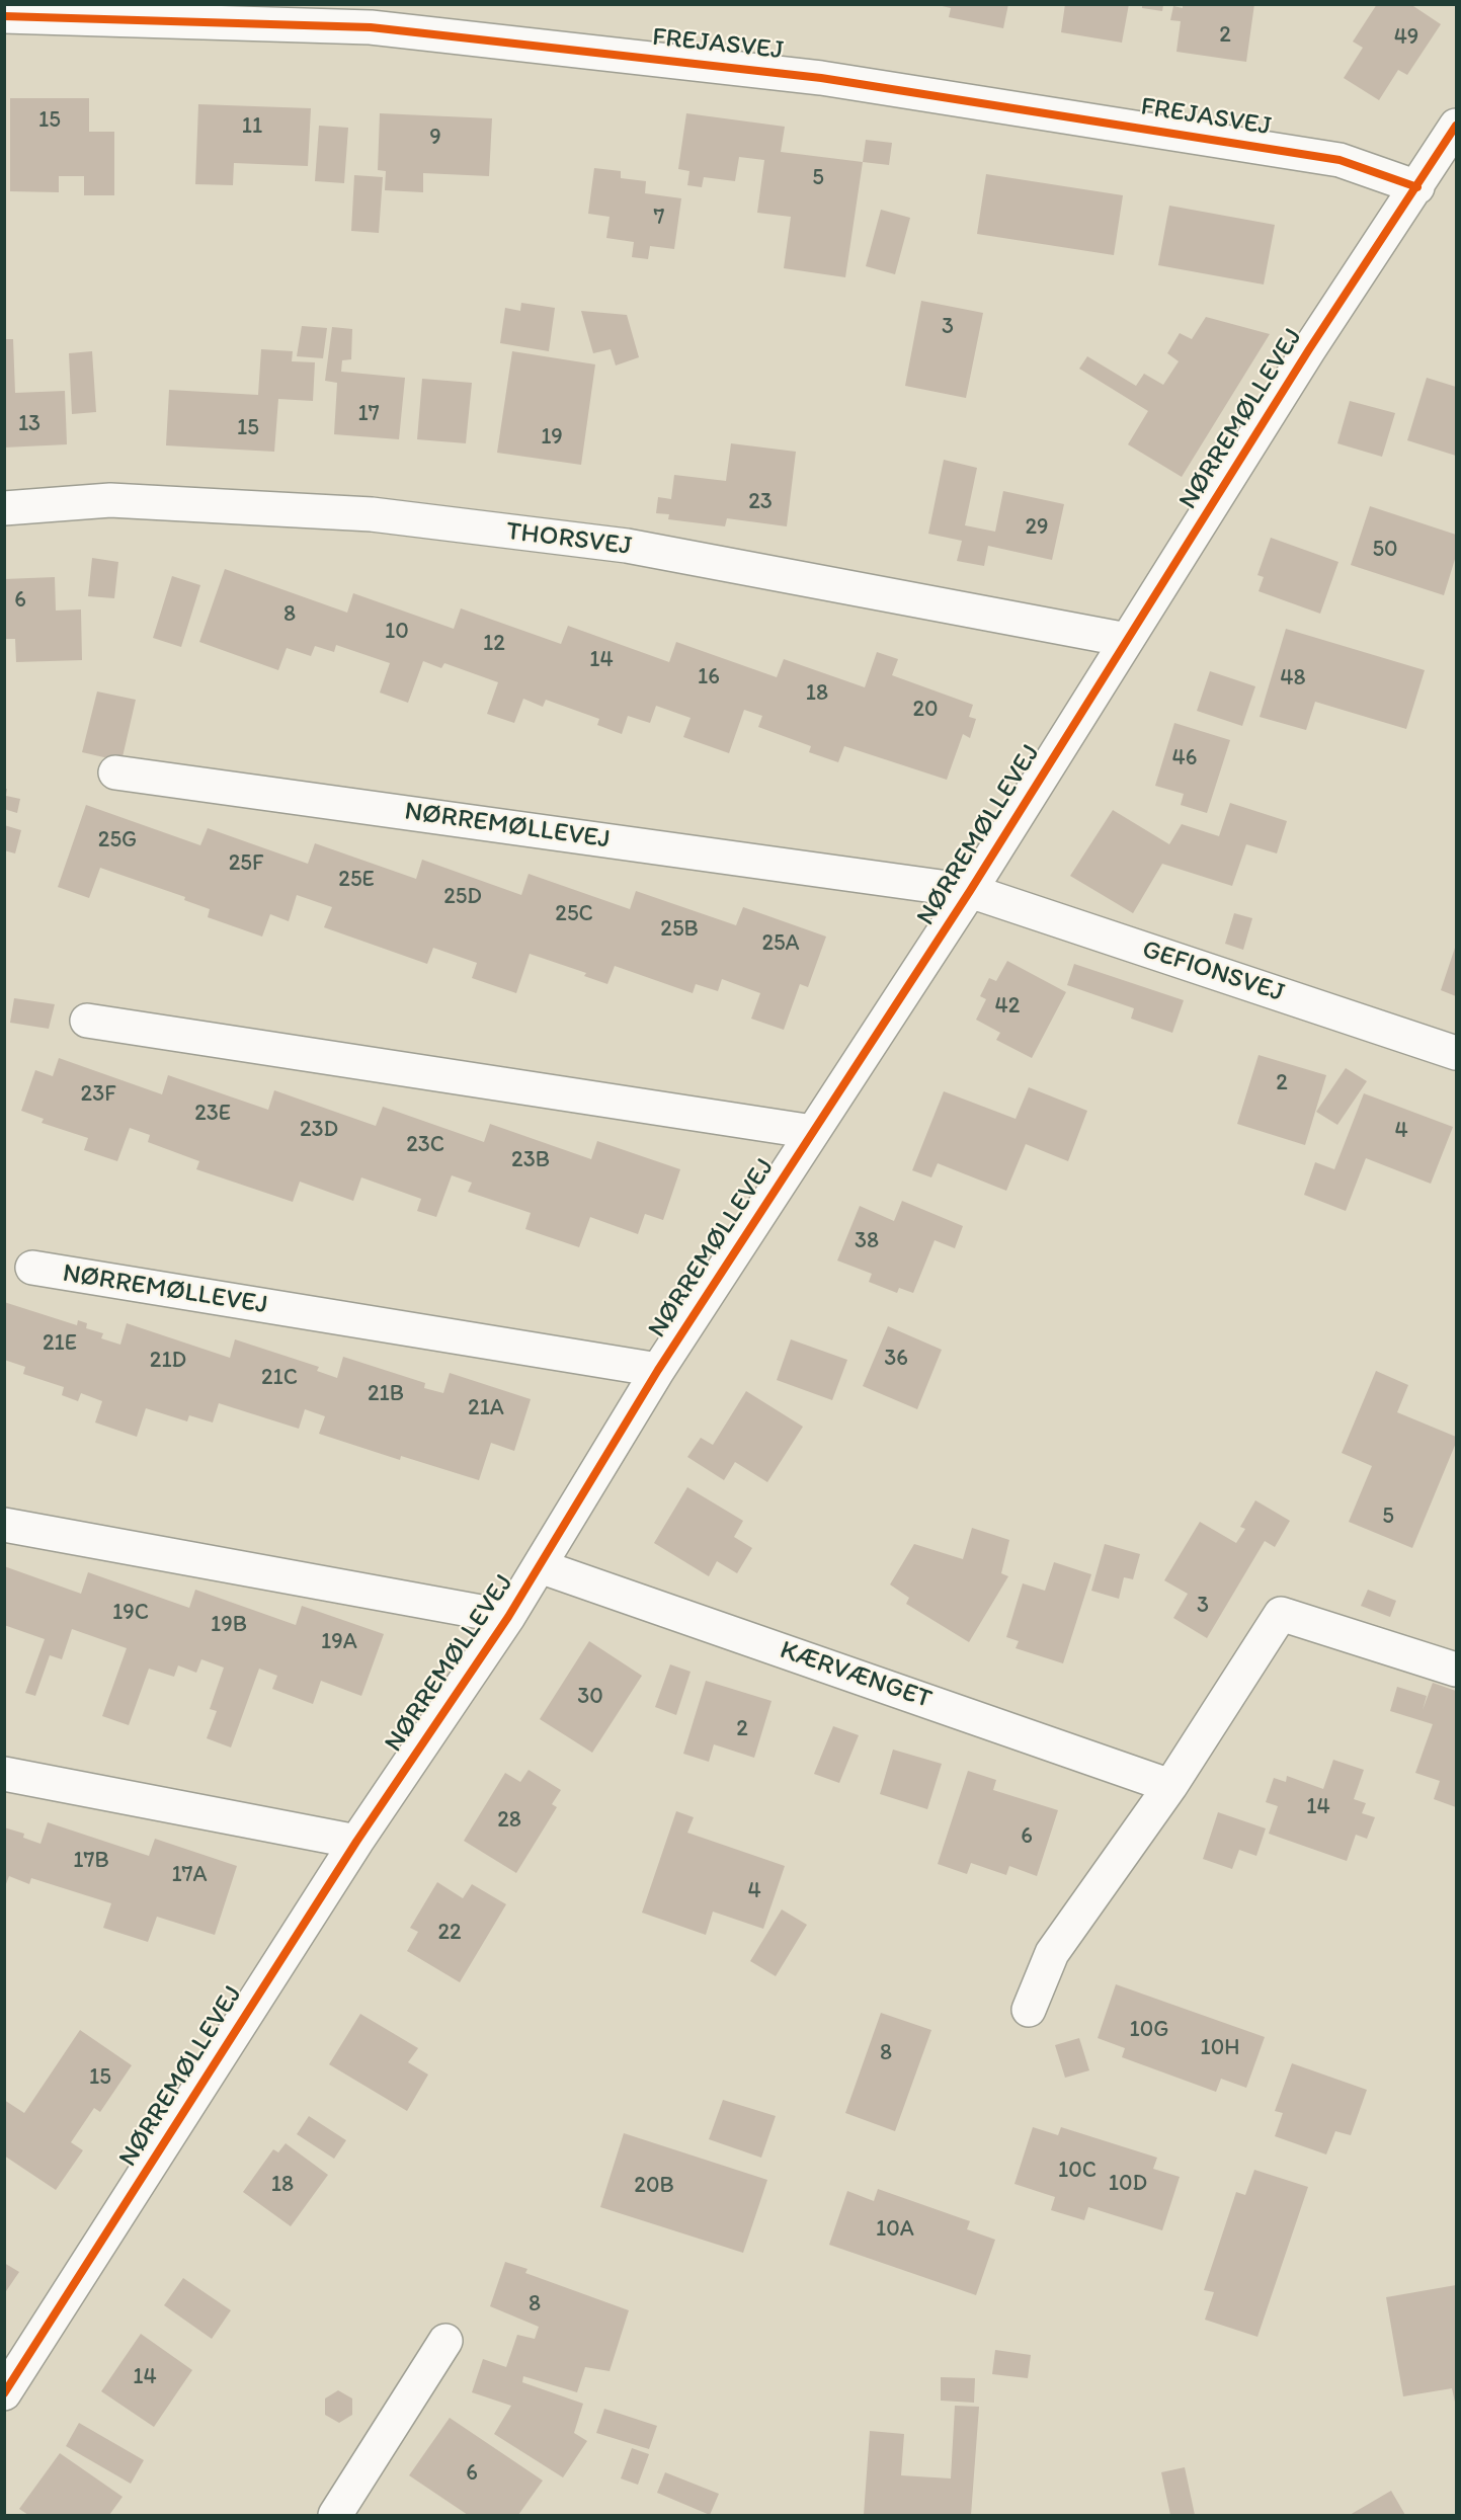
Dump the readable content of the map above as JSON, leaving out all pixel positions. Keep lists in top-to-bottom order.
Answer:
{
  "streets": {
    "street": [
      "FREJASVEJ",
      "NØRREMØLLEVEJ",
      "THORSVEJ",
      "GEFIONSVEJ",
      "KÆRVÆNGET"
    ]
  },
  "crossings": [
    ["FREJASVEJ", "NØRREMØLLEVEJ"],
    ["NØRREMØLLEVEJ", "THORSVEJ"],
    ["NØRREMØLLEVEJ", "GEFIONSVEJ"],
    ["NØRREMØLLEVEJ", "KÆRVÆNGET"]
  ],
  "house_numbers": [
    "2",
    "49",
    "15",
    "11",
    "9",
    "5",
    "7",
    "3",
    "17",
    "13",
    "15",
    "19",
    "23",
    "29",
    "50",
    "6",
    "8",
    "10",
    "12",
    "14",
    "16",
    "48",
    "18",
    "20",
    "46",
    "25G",
    "25F",
    "25E",
    "25D",
    "25C",
    "25B",
    "25A",
    "42",
    "2",
    "23F",
    "23E",
    "23D",
    "4",
    "23C",
    "23B",
    "38",
    "21E",
    "36",
    "21D",
    "21C",
    "21B",
    "21A",
    "5",
    "3",
    "19C",
    "19B",
    "19A",
    "30",
    "2",
    "14",
    "28",
    "6",
    "17B",
    "17A",
    "4",
    "22",
    "10G",
    "10H",
    "8",
    "15",
    "10C",
    "10D",
    "18",
    "20B",
    "10A",
    "8",
    "14",
    "6"
  ]
}
